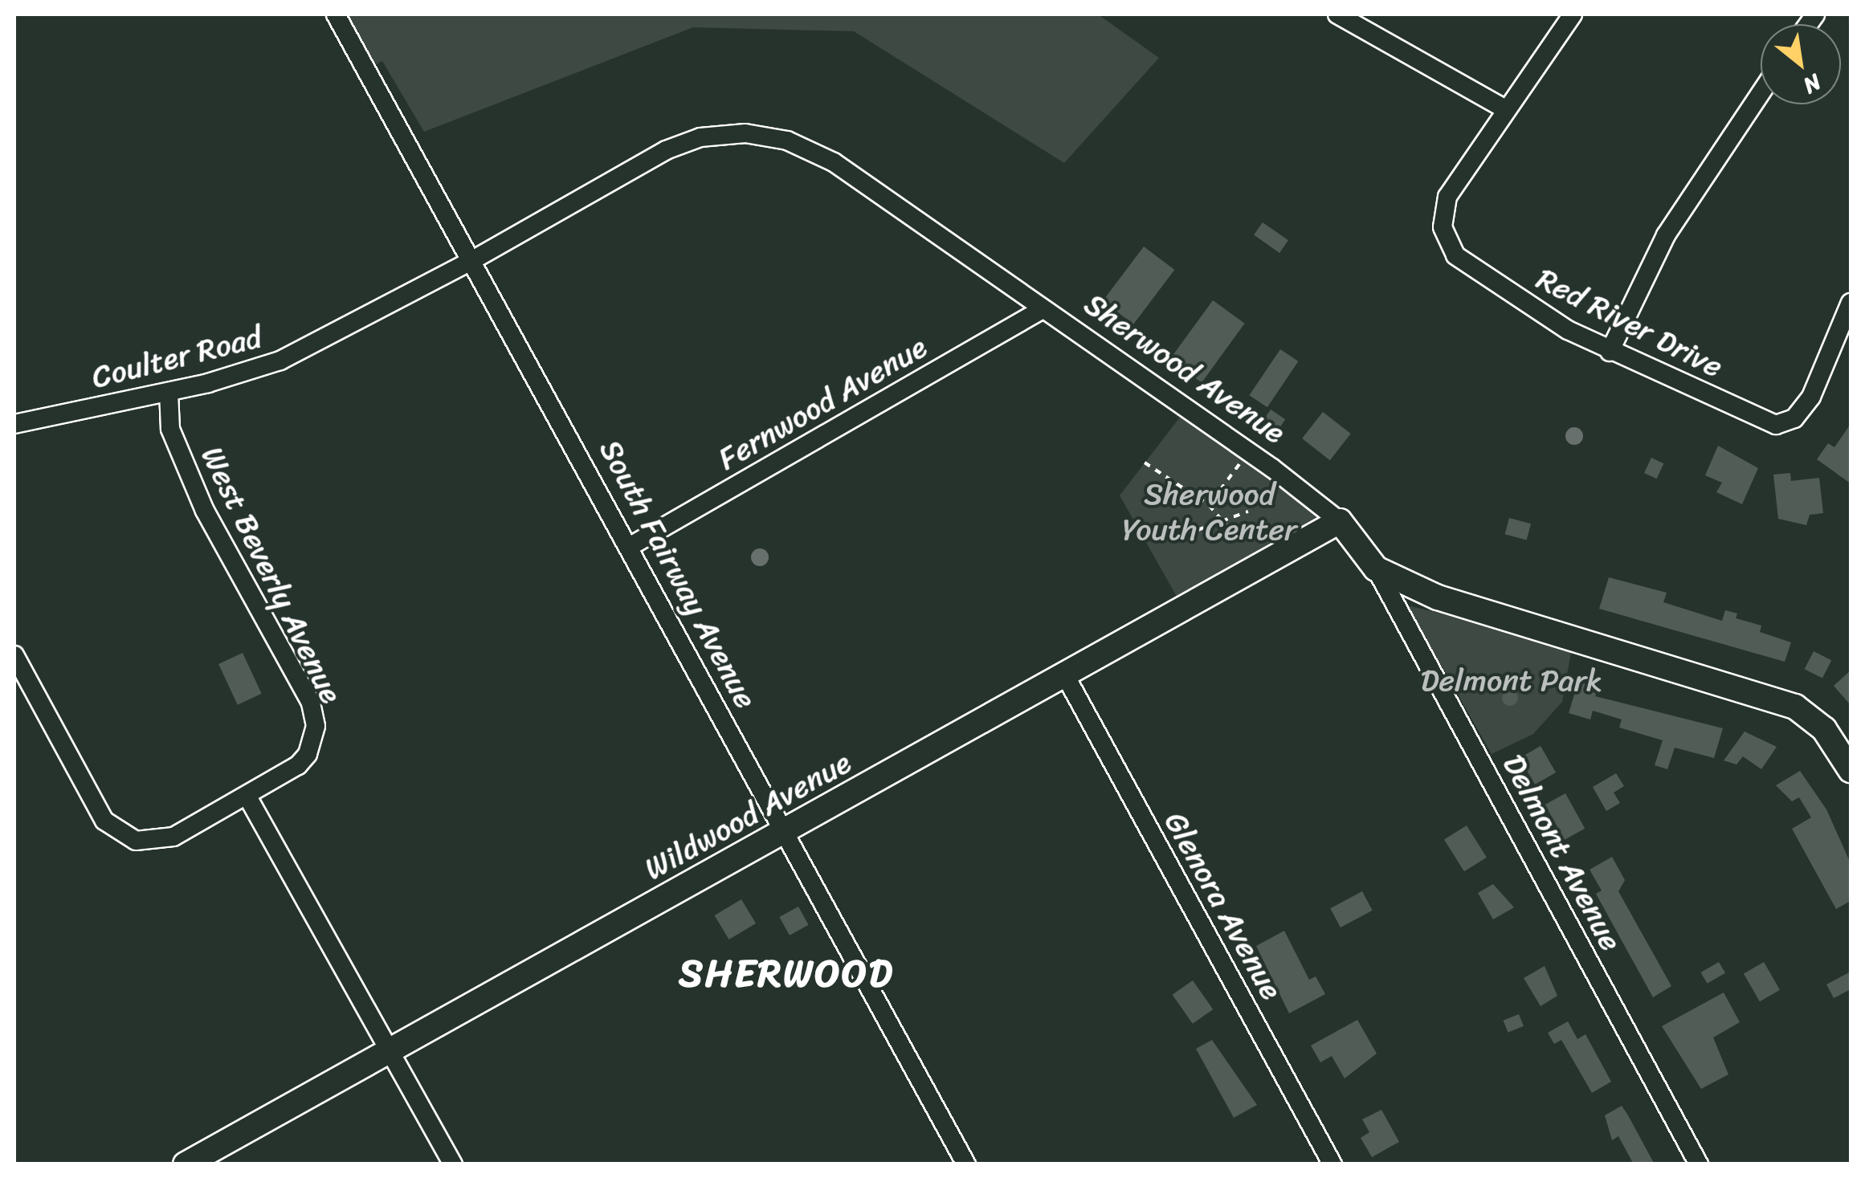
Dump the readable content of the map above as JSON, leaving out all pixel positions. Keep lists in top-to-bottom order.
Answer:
{
  "streets": {
    "street": [
      "Red River Drive",
      "Coulter Road",
      "Sherwood Avenue",
      "Fernwood Avenue",
      "South Fairway Avenue",
      "West Beverly Avenue",
      "Wildwood Avenue",
      "Delmont Avenue",
      "Glenora Avenue"
    ]
  },
  "crossings": [
    ["Coulter Road", "Sherwood Avenue"],
    ["Coulter Road", "South Fairway Avenue"],
    ["Coulter Road", "West Beverly Avenue"],
    ["Sherwood Avenue", "Fernwood Avenue"],
    ["Sherwood Avenue", "South Fairway Avenue"],
    ["Sherwood Avenue", "Wildwood Avenue"],
    ["Sherwood Avenue", "Delmont Avenue"],
    ["Fernwood Avenue", "South Fairway Avenue"],
    ["South Fairway Avenue", "Wildwood Avenue"],
    ["Wildwood Avenue", "Glenora Avenue"]
  ],
  "districts": ["SHERWOOD"],
  "parks": ["Sherwood Youth Center", "Delmont Park"],
  "north": "bottom right"
}
